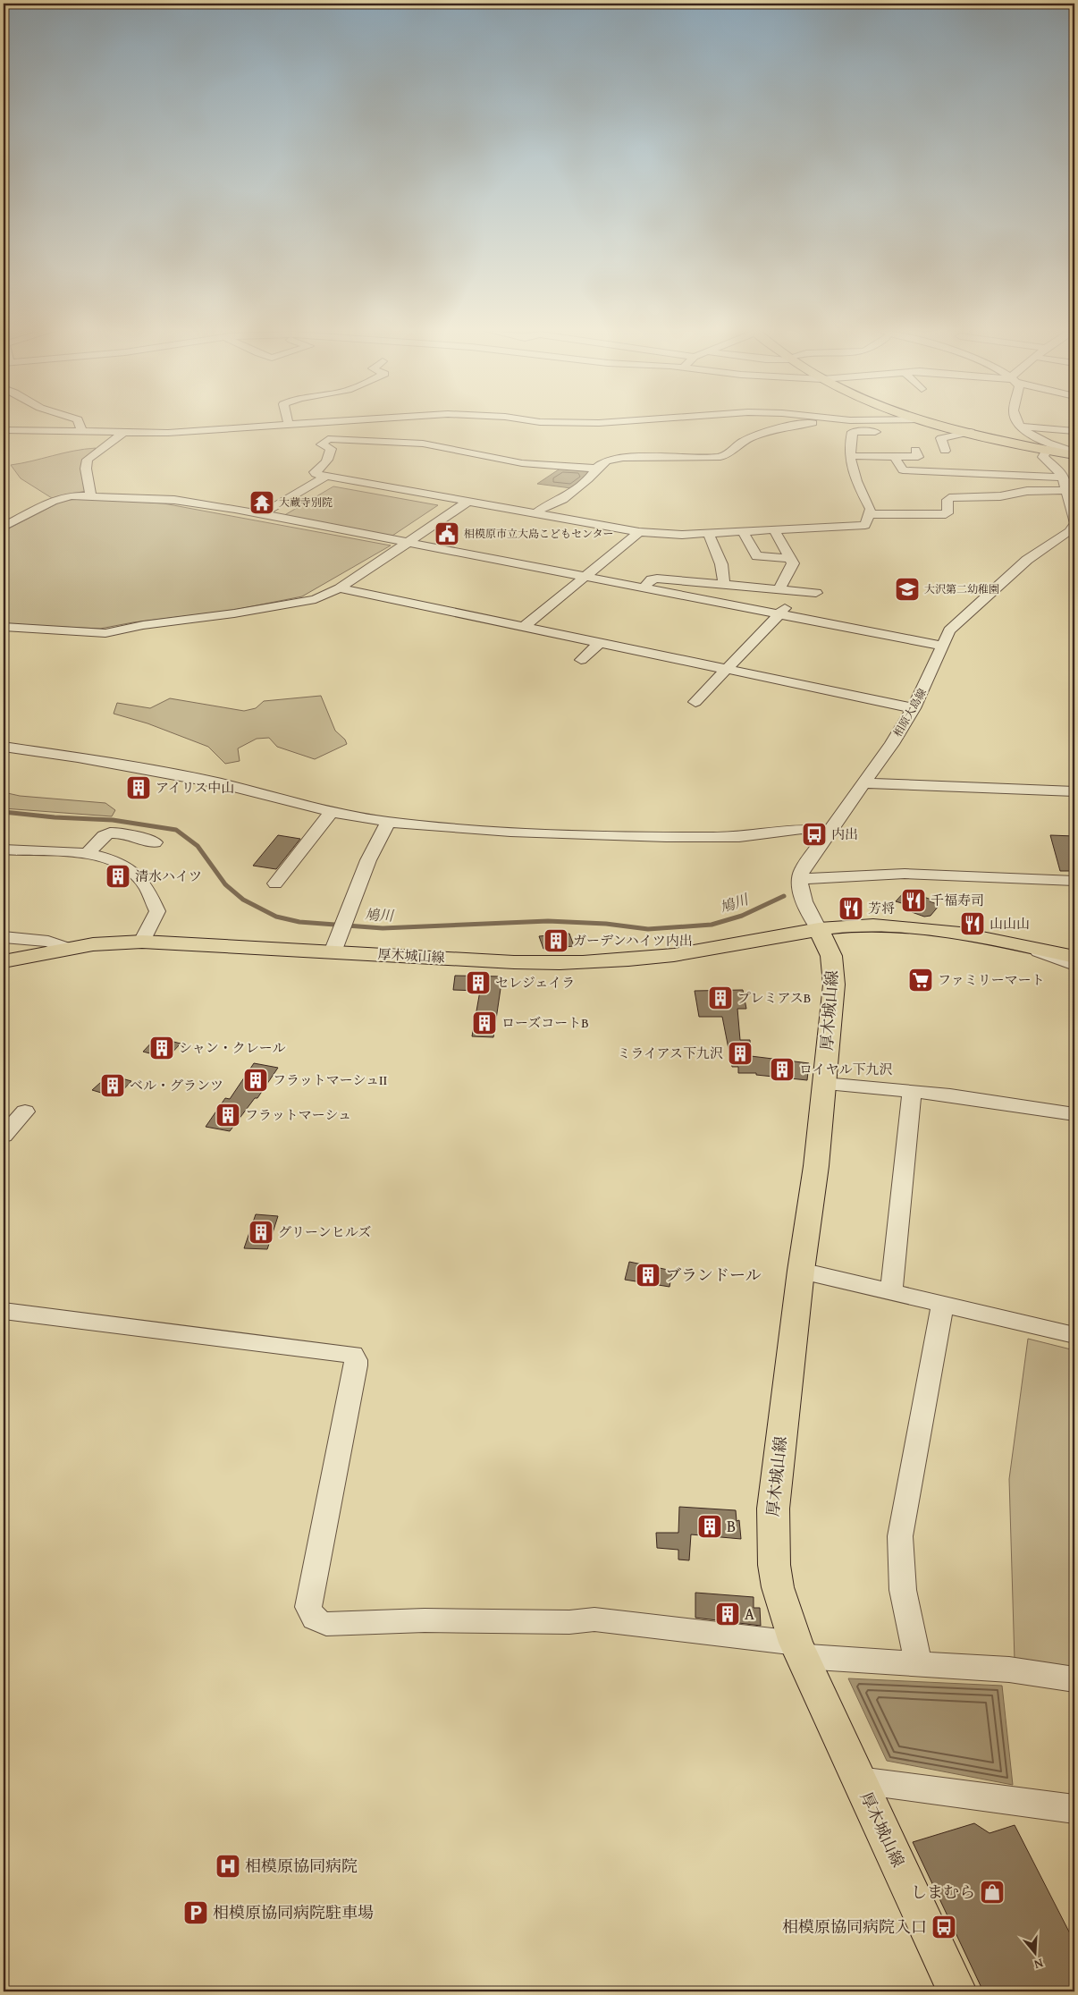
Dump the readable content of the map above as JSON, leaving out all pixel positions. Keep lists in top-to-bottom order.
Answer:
{
  "streets": {
    "main road": ["厚木城山線"],
    "street": ["相原大島線"]
  },
  "water": ["鳩川"],
  "places": {
    "temple": ["大蔵寺別院"],
    "public building": ["相模原市立大島こどもセンター"],
    "school or university": ["大沢第二幼稚園"],
    "building": [
      "アイリス中山",
      "清水ハイツ",
      "ガーデンハイツ内出",
      "セレジェイラ",
      "プレミアスB",
      "ローズコートB",
      "シャン・クレール",
      "ミライアス下九沢",
      "ロイヤル下九沢",
      "フラットマーシュⅡ",
      "ベル・グランツ",
      "フラットマーシュ",
      "グリーンヒルズ",
      "ブランドール",
      "B",
      "A"
    ],
    "bus stop": ["内出", "相模原協同病院入口"],
    "restaurant": ["千福寿司", "芳将", "山山山"],
    "supermarket": ["ファミリーマート"],
    "hospital": ["相模原協同病院"],
    "shop": ["しまむら"],
    "parking": ["相模原協同病院駐車場"]
  },
  "north": "bottom"
}
